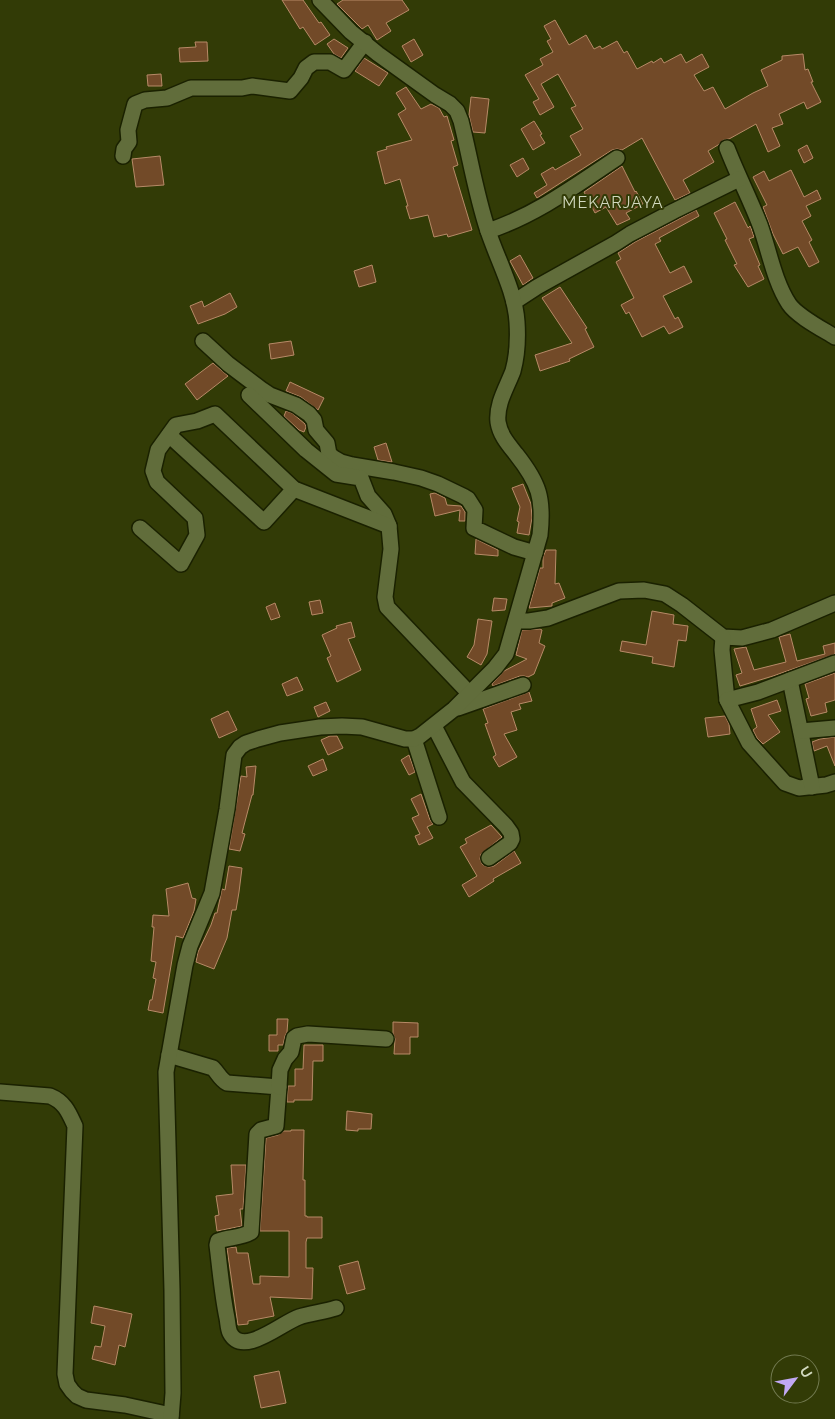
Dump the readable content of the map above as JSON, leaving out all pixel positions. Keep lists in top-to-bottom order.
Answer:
{
  "districts": ["MEKARJAYA"],
  "north": "top right"
}
